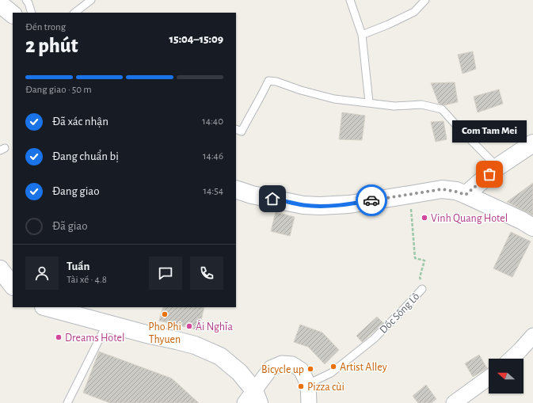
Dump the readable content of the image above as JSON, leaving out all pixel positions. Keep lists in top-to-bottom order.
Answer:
{
  "streets": {
    "lane": ["Dốc Sông Lô"]
  },
  "places": [
    "Com Tam Mei",
    "Vinh Quang Hotel",
    "Pho Phi Thyuen",
    "Ái Nghĩa",
    "Dreams Hotel",
    "Artist Alley",
    "Bicycle up",
    "Pizza cùi"
  ],
  "north": "left",
  "page": {
    "heading": ["2 phút", "Đến trong", "15:04–15:09"],
    "panel": ["Tuấn", "Tài xế · 4.8"],
    "bar": "Đang giao · 50 m",
    "list": [
      ["Đã xác nhận", "14:40"],
      ["Đang chuẩn bị", "14:46"],
      ["Đang giao", "14:54"],
      "Đã giao"
    ],
    "bubble": "Com Tam Mei"
  }
}
